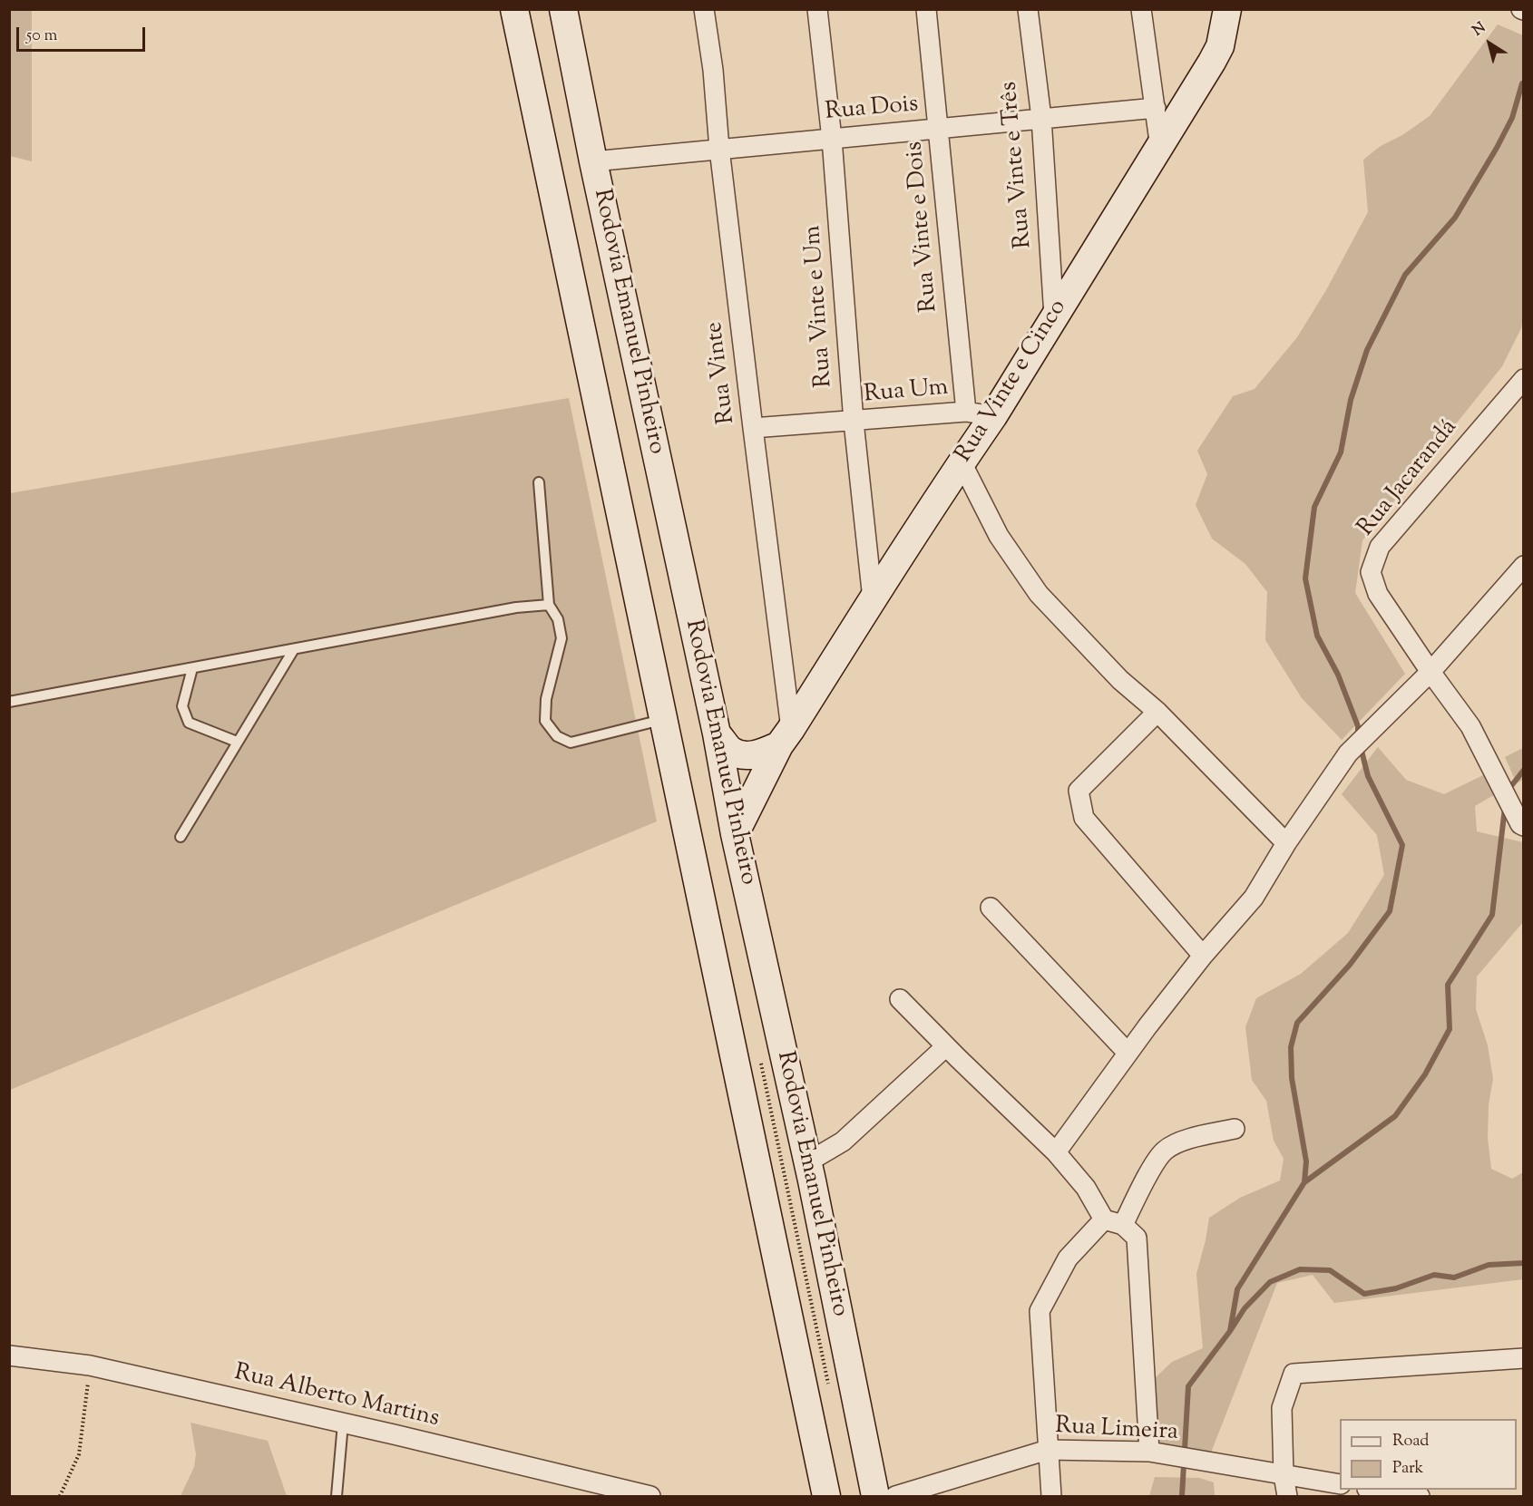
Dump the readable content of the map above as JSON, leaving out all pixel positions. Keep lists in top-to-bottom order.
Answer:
{
  "streets": {
    "main road": ["Rodovia Emanuel Pinheiro", "Rua Vinte e Cinco"],
    "street": [
      "Rua Dois",
      "Rua Vinte e Três",
      "Rua Vinte e Dois",
      "Rua Vinte e Um",
      "Rua Vinte",
      "Rua Um",
      "Rua Jacarandá",
      "Rua Alberto Martins",
      "Rua Limeira"
    ]
  },
  "crossings": [
    ["Rua Dois", "Rua Vinte e Três"],
    ["Rua Dois", "Rua Vinte e Dois"],
    ["Rua Dois", "Rua Vinte e Um"],
    ["Rua Dois", "Rodovia Emanuel Pinheiro"],
    ["Rua Dois", "Rua Vinte"],
    ["Rua Vinte e Três", "Rua Vinte e Cinco"],
    ["Rua Vinte e Dois", "Rua Um"],
    ["Rua Vinte e Um", "Rua Vinte e Cinco"],
    ["Rua Vinte e Um", "Rua Um"],
    ["Rodovia Emanuel Pinheiro", "Rua Vinte e Cinco"],
    ["Rua Vinte", "Rua Vinte e Cinco"],
    ["Rua Vinte", "Rua Um"]
  ],
  "legend": ["Road", "Park"],
  "scale_bar": "50 m",
  "north": "top left"
}
